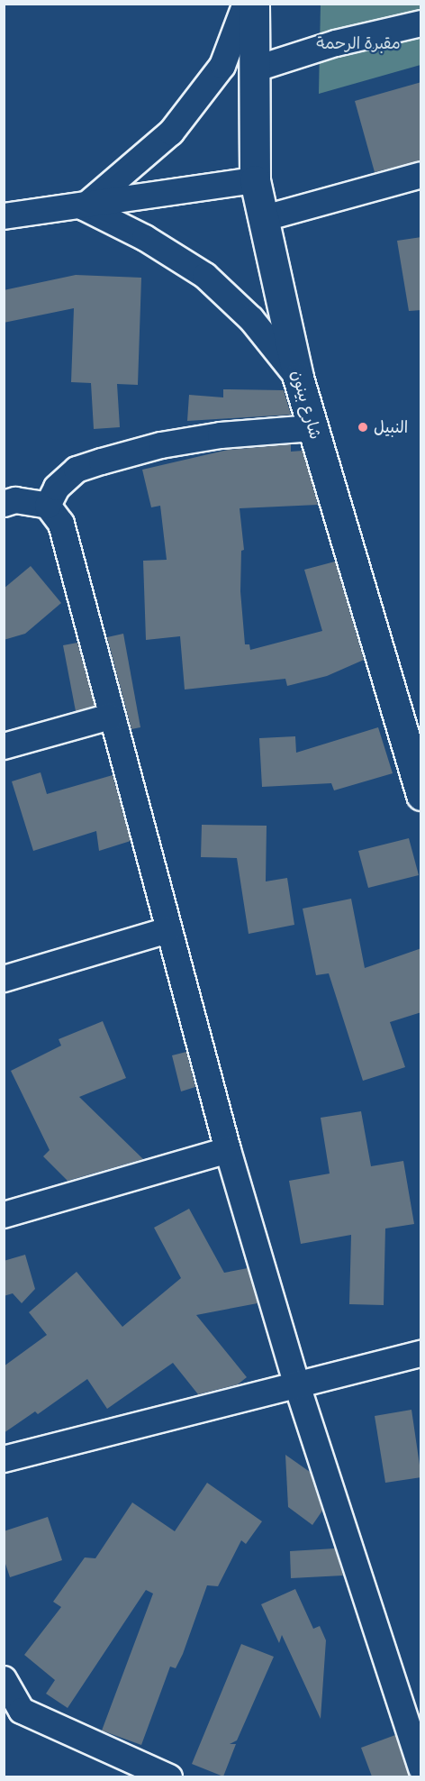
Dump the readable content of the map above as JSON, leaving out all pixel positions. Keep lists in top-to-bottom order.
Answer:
{
  "streets": {
    "street": ["شارع بينون"]
  },
  "parks": ["مقبرة الرحمة"],
  "places": ["النبيل"]
}
